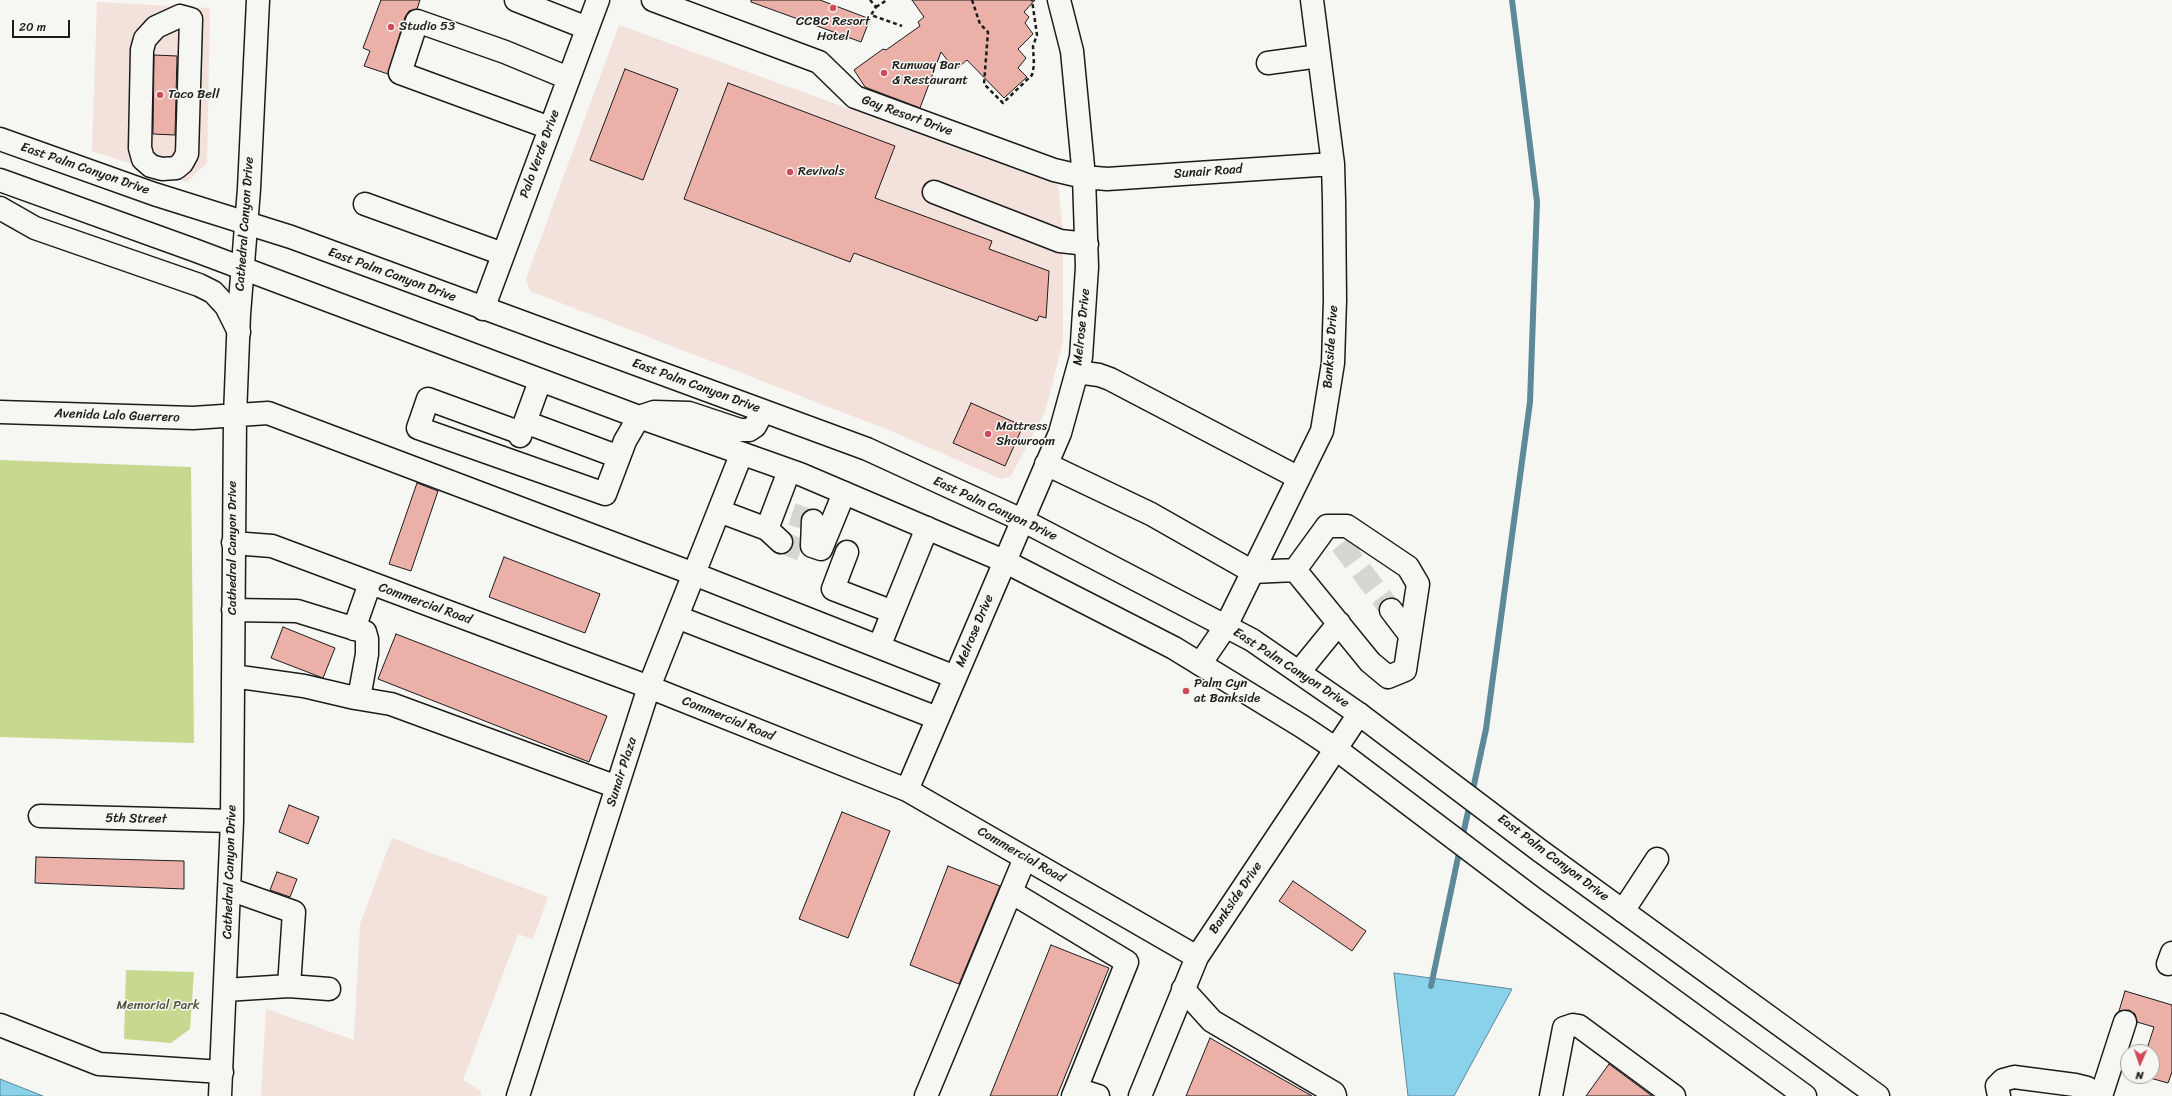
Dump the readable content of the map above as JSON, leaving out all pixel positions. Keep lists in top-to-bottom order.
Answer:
{
  "streets": {
    "street": [
      "Gay Resort Drive",
      "Palo Verde Drive",
      "East Palm Canyon Drive",
      "Sunair Road",
      "Cathedral Canyon Drive",
      "Melrose Drive",
      "Bankside Drive",
      "Avenida Lalo Guerrero",
      "Commercial Road",
      "Sunair Plaza",
      "5th Street"
    ]
  },
  "crossings": [
    ["Gay Resort Drive", "Sunair Road"],
    ["Gay Resort Drive", "Melrose Drive"],
    ["Palo Verde Drive", "East Palm Canyon Drive"],
    ["East Palm Canyon Drive", "Cathedral Canyon Drive"],
    ["East Palm Canyon Drive", "Melrose Drive"],
    ["East Palm Canyon Drive", "Bankside Drive"],
    ["Sunair Road", "Melrose Drive"],
    ["Sunair Road", "Bankside Drive"],
    ["Cathedral Canyon Drive", "Avenida Lalo Guerrero"],
    ["Cathedral Canyon Drive", "Commercial Road"],
    ["Cathedral Canyon Drive", "5th Street"],
    ["Melrose Drive", "Avenida Lalo Guerrero"],
    ["Melrose Drive", "Commercial Road"],
    ["Bankside Drive", "Commercial Road"],
    ["Avenida Lalo Guerrero", "Sunair Plaza"],
    ["Commercial Road", "Sunair Plaza"]
  ],
  "parks": ["Memorial Park"],
  "places": [
    "CCBC Resort Hotel",
    "Studio 53",
    "Runway Bar & Restaurant",
    "Taco Bell",
    "Revivals",
    "Mattress Showroom",
    "Palm Cyn at Bankside"
  ],
  "scale_bar": "20 m",
  "north": "bottom"
}
